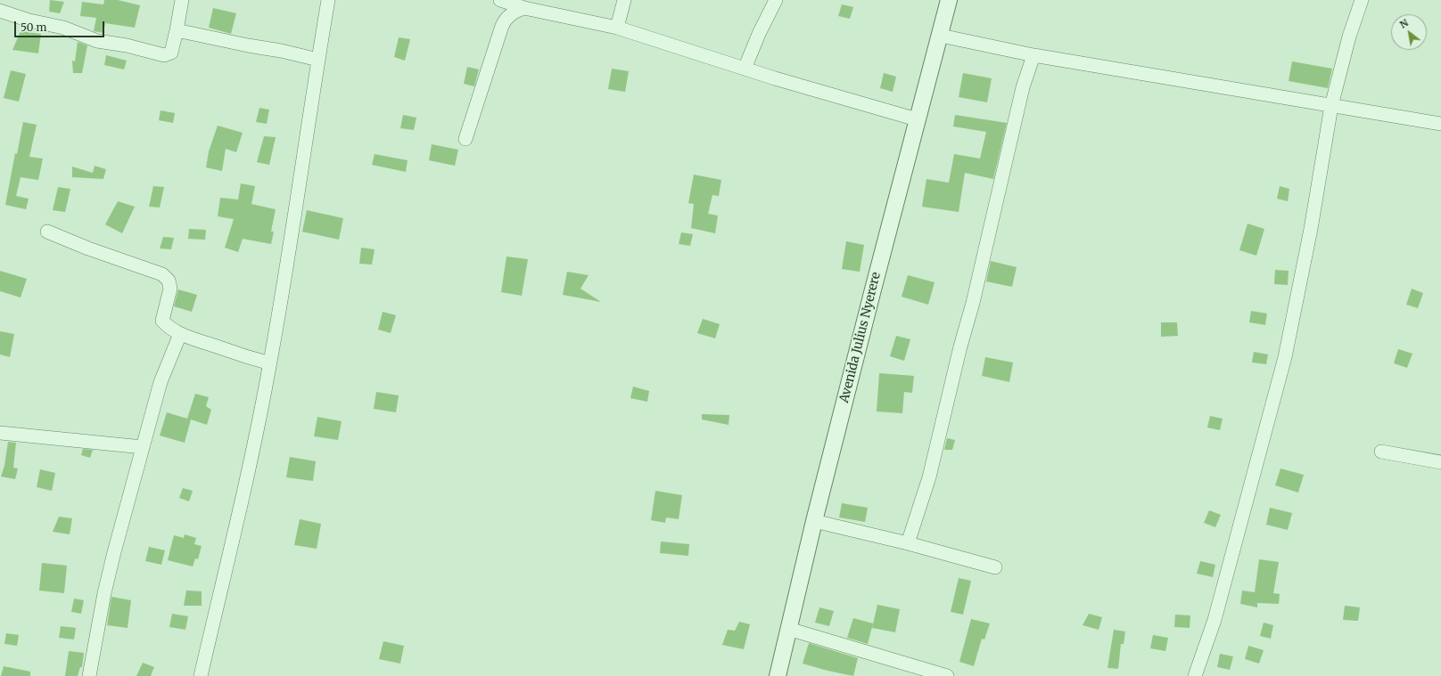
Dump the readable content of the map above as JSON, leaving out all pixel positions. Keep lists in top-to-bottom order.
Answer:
{
  "streets": {
    "street": ["Avenida Julius Nyerere"]
  },
  "scale_bar": "50 m",
  "north": "top left"
}
